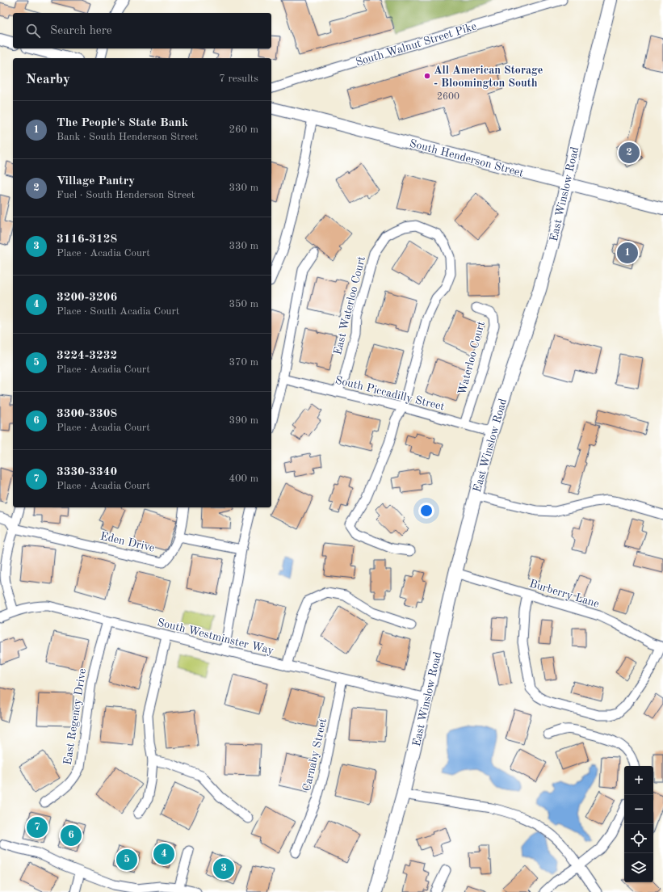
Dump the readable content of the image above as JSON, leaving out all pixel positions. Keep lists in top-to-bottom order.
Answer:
{
  "streets": {
    "main road": ["East Winslow Road"],
    "street": [
      "South Walnut Street Pike",
      "South Henderson Street",
      "East Waterloo Court",
      "Waterloo Court",
      "South Piccadilly Street",
      "Eden Drive",
      "Burberry Lane",
      "South Westminster Way",
      "East Regency Drive",
      "Carnaby Street"
    ]
  },
  "crossings": [
    ["South Henderson Street", "East Winslow Road"],
    ["East Winslow Road", "South Piccadilly Street"],
    ["East Winslow Road", "Burberry Lane"],
    ["East Winslow Road", "South Westminster Way"],
    ["East Waterloo Court", "South Piccadilly Street"],
    ["Waterloo Court", "South Piccadilly Street"],
    ["South Westminster Way", "East Regency Drive"],
    ["South Westminster Way", "Carnaby Street"]
  ],
  "places": ["All American Storage - Bloomington South"],
  "house_numbers": ["2600"],
  "page": {
    "search": "Search here",
    "heading": ["Nearby", "7 results"],
    "list": [
      {
        "mark": "1",
        "name": "The People's State Bank",
        "note": "Bank · South Henderson Street",
        "value": "260 m"
      },
      {
        "mark": "2",
        "name": "Village Pantry",
        "note": "Fuel · South Henderson Street",
        "value": "330 m"
      },
      {
        "mark": "3",
        "name": "3116-3128",
        "note": "Place · Acadia Court",
        "value": "330 m"
      },
      {
        "mark": "4",
        "name": "3200-3206",
        "note": "Place · South Acadia Court",
        "value": "350 m"
      },
      {
        "mark": "5",
        "name": "3224-3232",
        "note": "Place · Acadia Court",
        "value": "370 m"
      },
      {
        "mark": "6",
        "name": "3300-3308",
        "note": "Place · Acadia Court",
        "value": "390 m"
      },
      {
        "mark": "7",
        "name": "3330-3340",
        "note": "Place · Acadia Court",
        "value": "400 m"
      }
    ],
    "pins": [
      "2",
      "1",
      "7",
      "6",
      "4",
      "5",
      "3"
    ],
    "map_buttons": ["+", "−"]
  }
}
